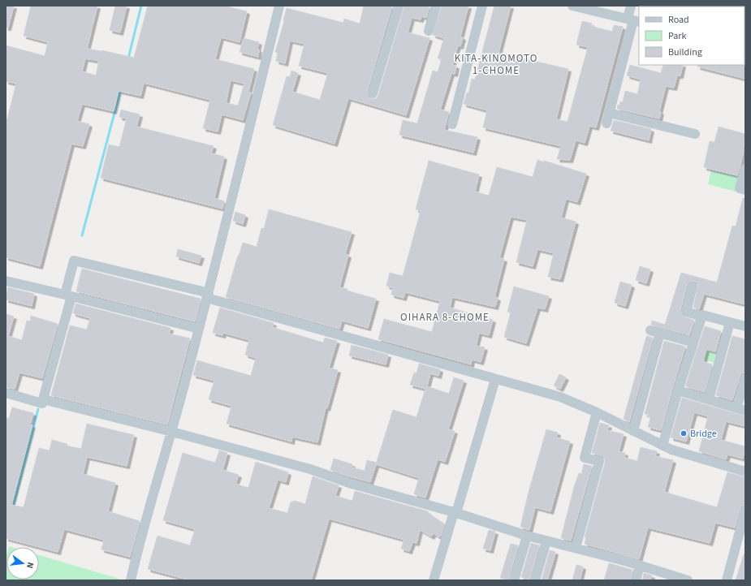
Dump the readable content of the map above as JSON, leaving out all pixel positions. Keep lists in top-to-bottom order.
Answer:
{
  "districts": ["KITA-KINOMOTO 1-CHOME", "OIHARA 8-CHOME"],
  "places": ["Bridge"],
  "legend": ["Road", "Park", "Building"],
  "north": "right"
}
